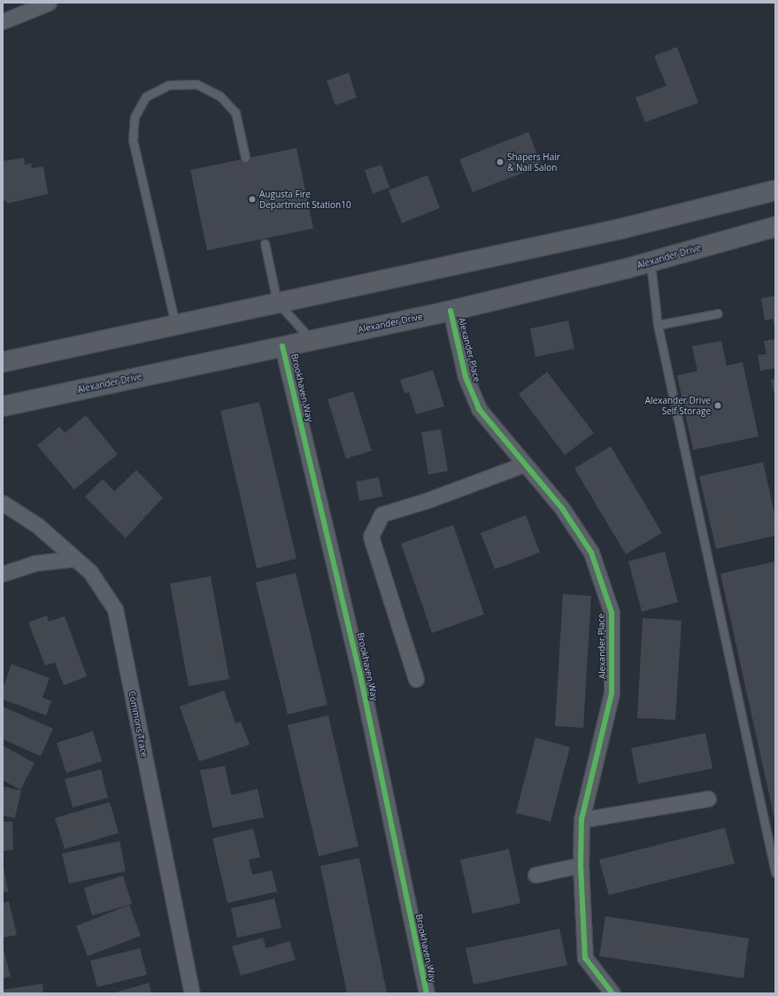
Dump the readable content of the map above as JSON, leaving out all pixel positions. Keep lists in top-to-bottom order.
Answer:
{
  "streets": {
    "main road": ["Alexander Drive"],
    "street": ["Alexander Place", "Brookhaven Way", "Commons Trace"]
  },
  "crossings": [
    ["Alexander Drive", "Alexander Place"],
    ["Alexander Drive", "Brookhaven Way"]
  ],
  "places": ["Shapers Hair & Nail Salon", "Augusta Fire Department Station10", "Alexander Drive Self Storage"]
}
